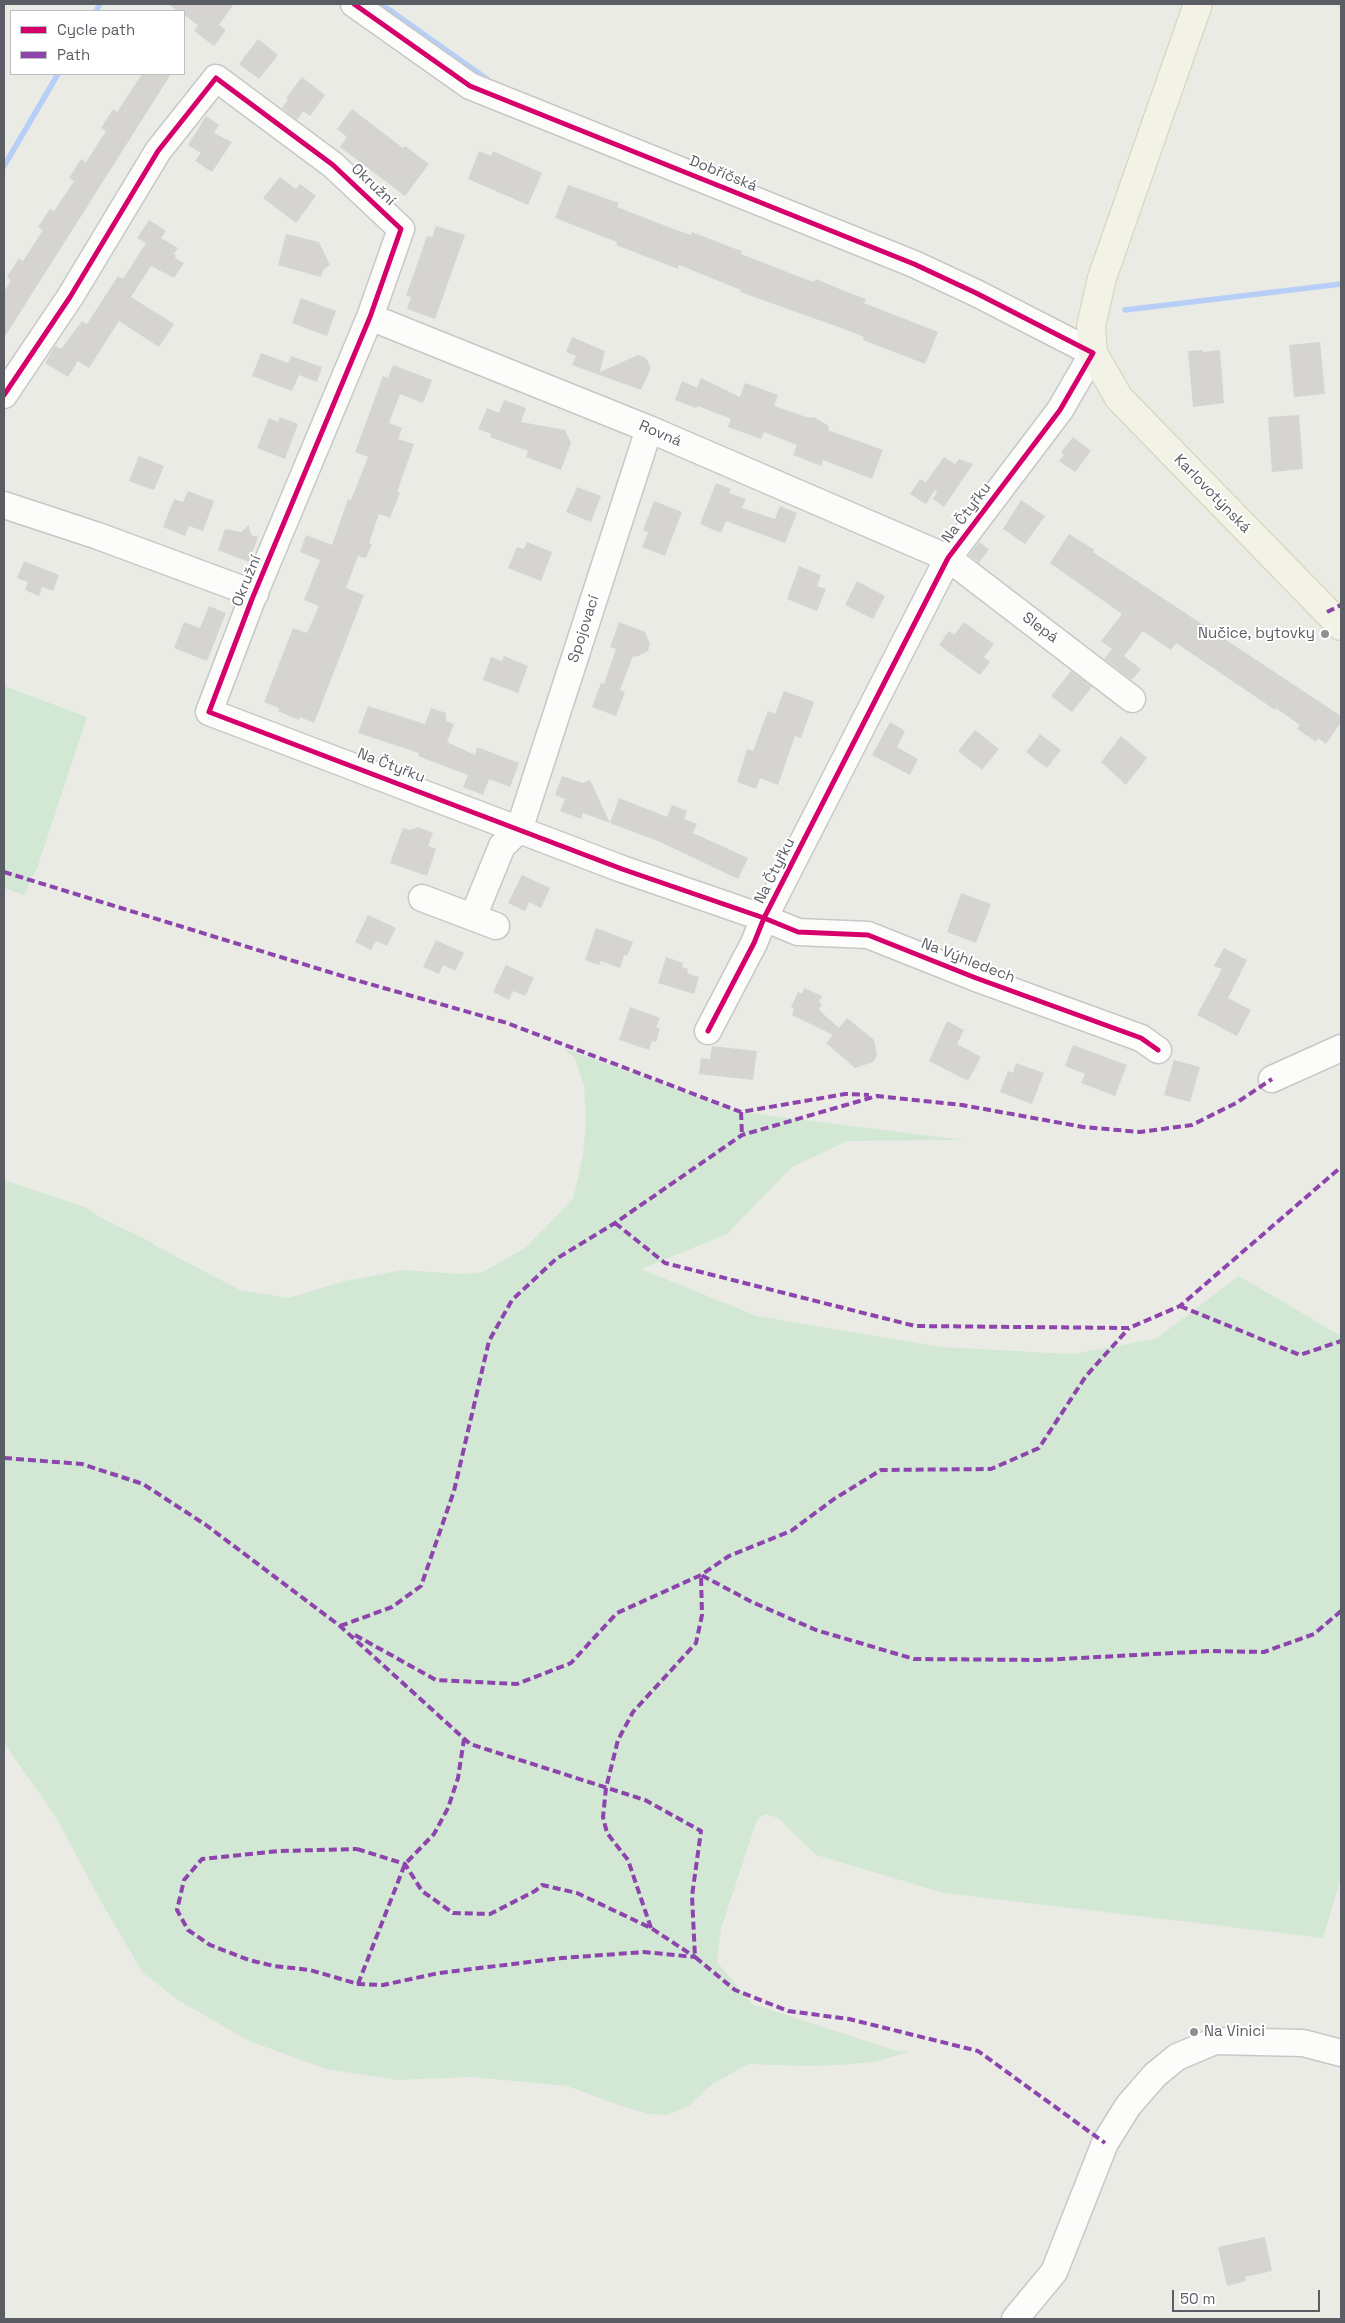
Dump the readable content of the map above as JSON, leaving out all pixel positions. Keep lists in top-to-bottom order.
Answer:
{
  "streets": {
    "main road": ["Karlovotýnská"],
    "street": [
      "Dobříčská",
      "Okružní",
      "Rovná",
      "Na Čtyřku",
      "Slepá",
      "Spojovací",
      "Na Výhledech"
    ]
  },
  "crossings": [
    ["Dobříčská", "Karlovotýnská"],
    ["Dobříčská", "Na Čtyřku"],
    ["Okružní", "Rovná"],
    ["Okružní", "Na Čtyřku"],
    ["Rovná", "Na Čtyřku"],
    ["Rovná", "Slepá"],
    ["Rovná", "Spojovací"],
    ["Karlovotýnská", "Na Čtyřku"],
    ["Na Čtyřku", "Slepá"],
    ["Na Čtyřku", "Spojovací"],
    ["Na Čtyřku", "Na Výhledech"]
  ],
  "places": ["Nučice, bytovky", "Na Vinici"],
  "legend": ["Cycle path", "Path"],
  "scale_bar": "50 m"
}
